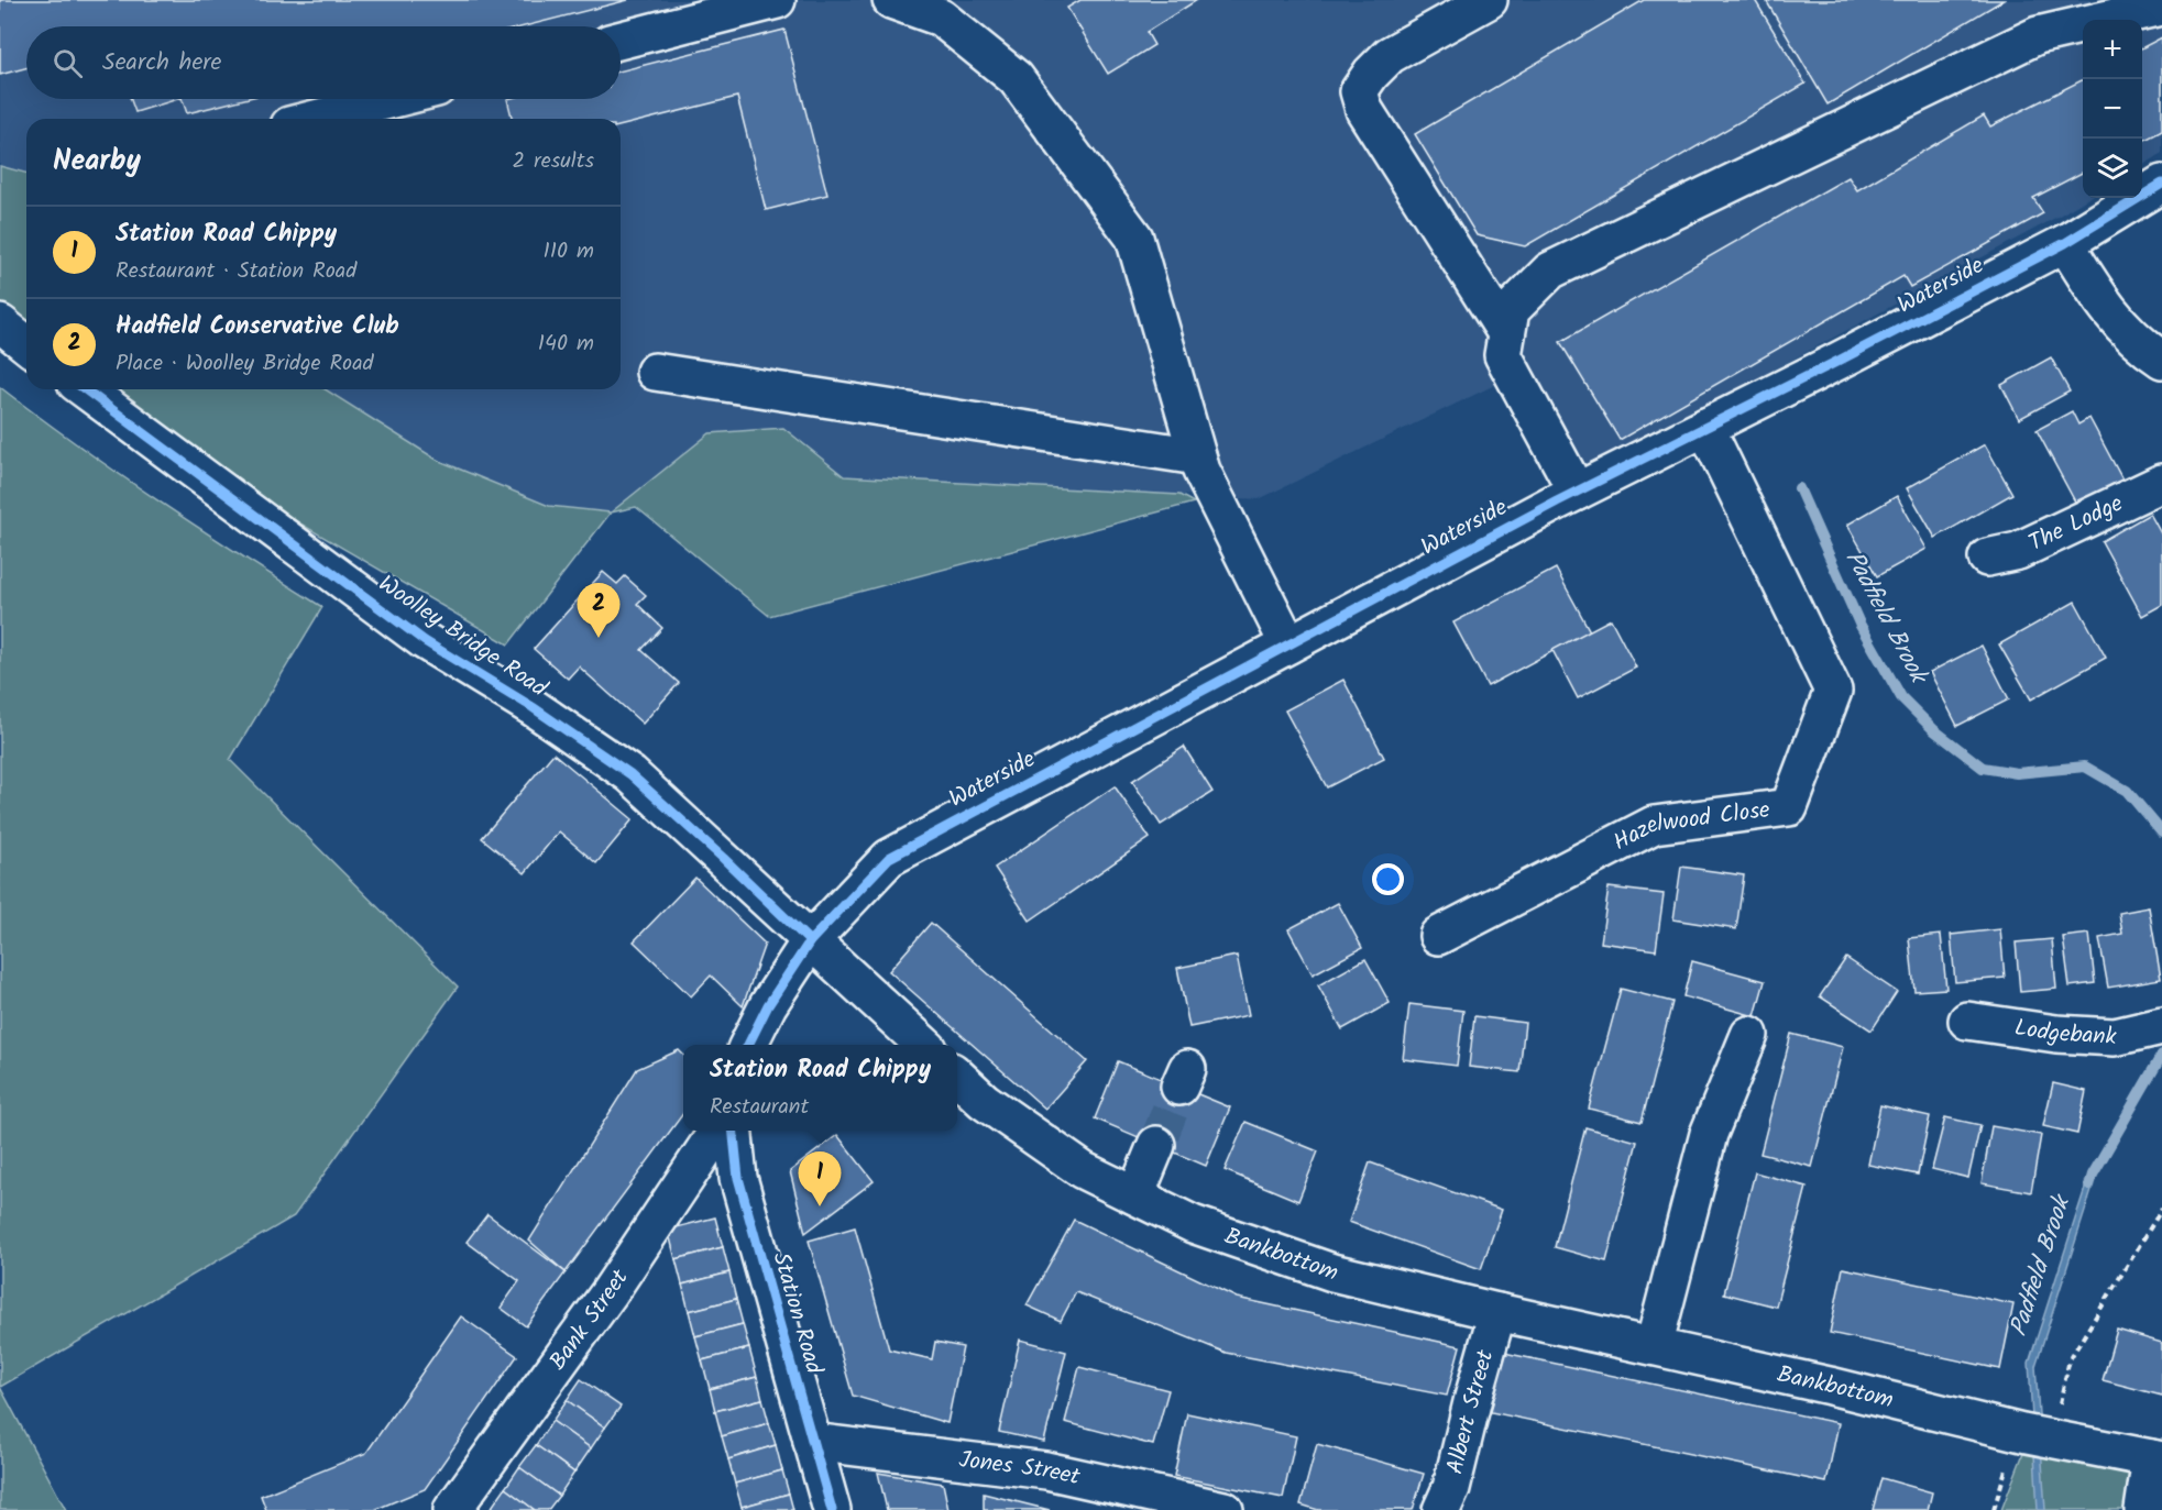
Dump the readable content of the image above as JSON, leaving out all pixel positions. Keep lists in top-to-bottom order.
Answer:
{
  "streets": {
    "street": [
      "Waterside",
      "The Lodge",
      "Woolley Bridge Road",
      "Hazelwood Close",
      "Lodgebank",
      "Bankbottom",
      "Station Road",
      "Bank Street",
      "Albert Street",
      "Jones Street"
    ]
  },
  "crossings": [
    ["Waterside", "Woolley Bridge Road"],
    ["Waterside", "Hazelwood Close"],
    ["Bankbottom", "Albert Street"],
    ["Station Road", "Jones Street"]
  ],
  "water": ["Padfield Brook"],
  "page": {
    "map_buttons": ["+", "−"],
    "search": "Search here",
    "heading": ["Nearby", "2 results"],
    "list": [
      {
        "mark": "1",
        "name": "Station Road Chippy",
        "note": "Restaurant · Station Road",
        "value": "110 m"
      },
      {
        "mark": "2",
        "name": "Hadfield Conservative Club",
        "note": "Place · Woolley Bridge Road",
        "value": "140 m"
      }
    ],
    "pins": ["2", "1"],
    "popup": ["Station Road Chippy", "Restaurant"]
  }
}
